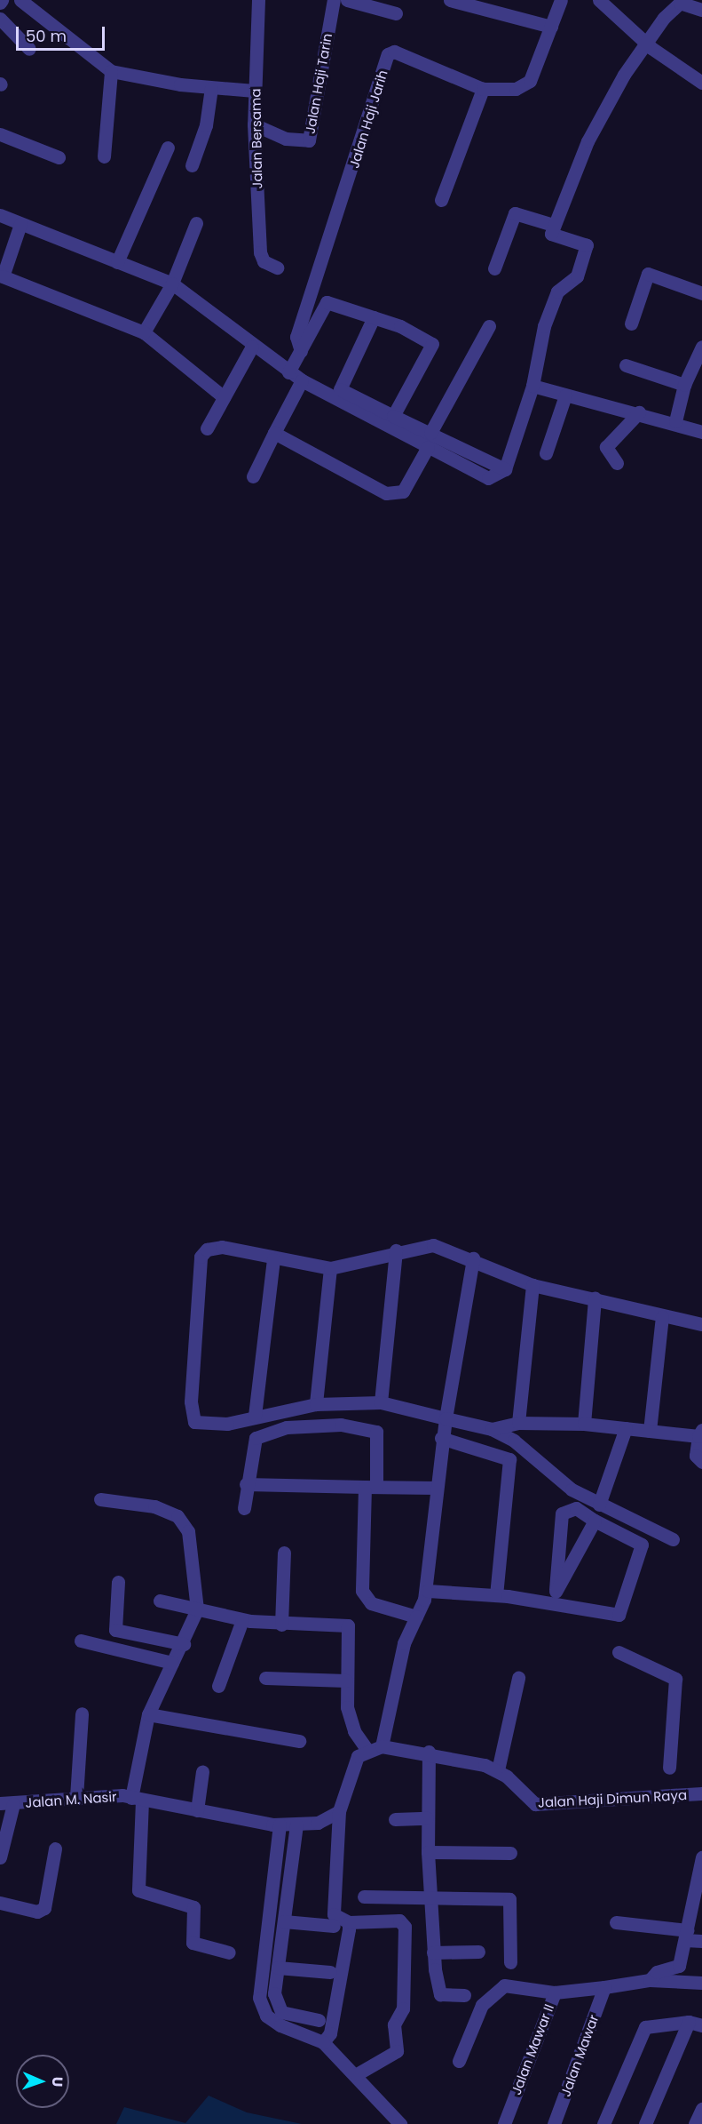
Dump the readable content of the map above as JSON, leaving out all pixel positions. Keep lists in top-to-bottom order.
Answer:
{
  "streets": {
    "street": [
      "Jalan Haji Tarin",
      "Jalan Haji Jarih",
      "Jalan Bersama",
      "Jalan Haji Dimun Raya",
      "Jalan M. Nasir",
      "Jalan Mawar II",
      "Jalan Mawar"
    ]
  },
  "crossings": [
    ["Jalan Haji Tarin", "Jalan Bersama"],
    ["Jalan Mawar II", "Jalan Mawar"]
  ],
  "scale_bar": "50 m",
  "north": "right"
}
